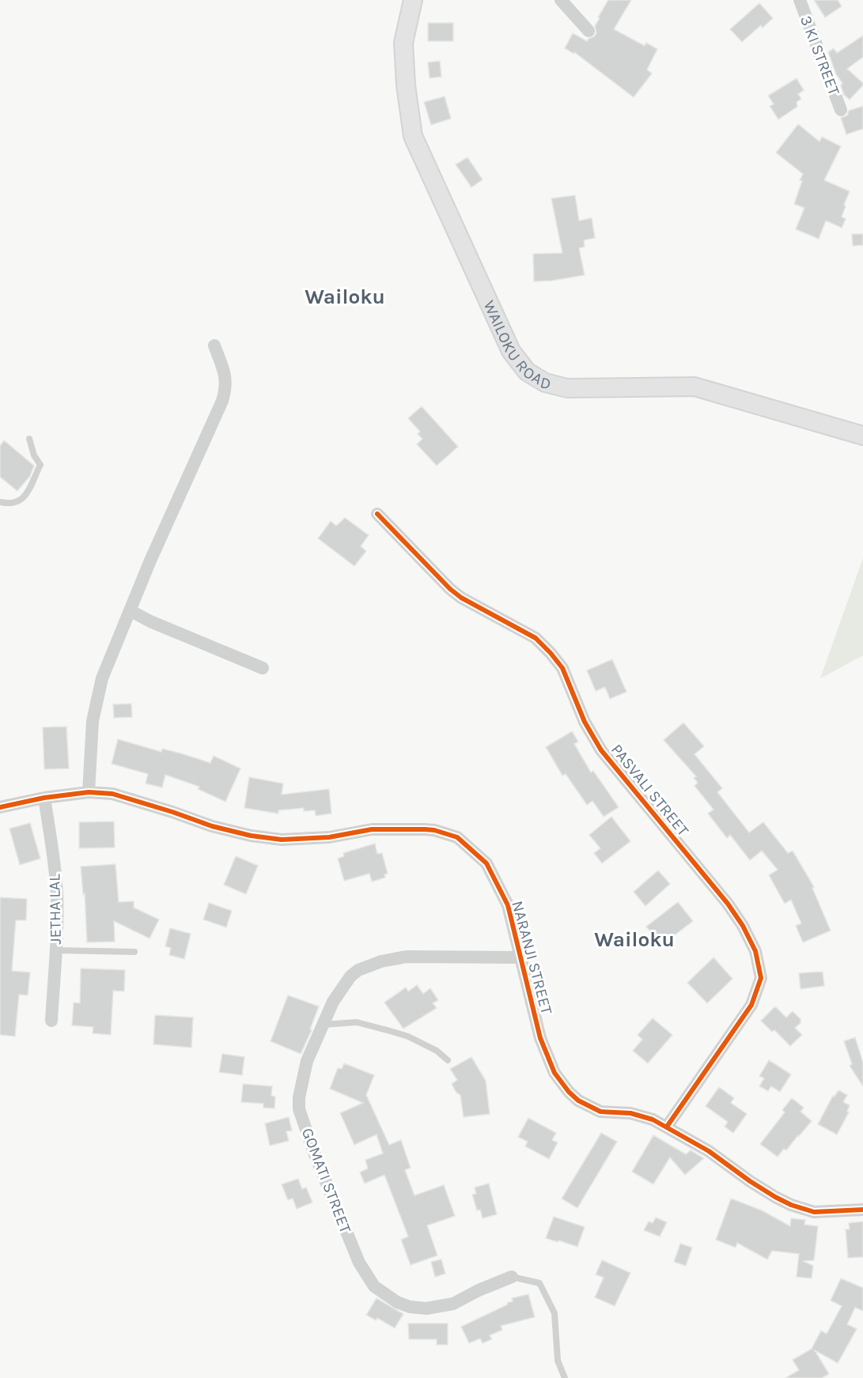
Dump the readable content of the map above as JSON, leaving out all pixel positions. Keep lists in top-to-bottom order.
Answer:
{
  "streets": {
    "street": [
      "3 KI STREET",
      "WAILOKU ROAD",
      "PASVALI STREET",
      "JETHA LAL",
      "NARANJI STREET",
      "GOMATI STREET"
    ]
  },
  "crossings": [
    ["PASVALI STREET", "NARANJI STREET"],
    ["JETHA LAL", "NARANJI STREET"],
    ["NARANJI STREET", "GOMATI STREET"]
  ],
  "districts": ["Wailoku", "Wailoku"]
}
